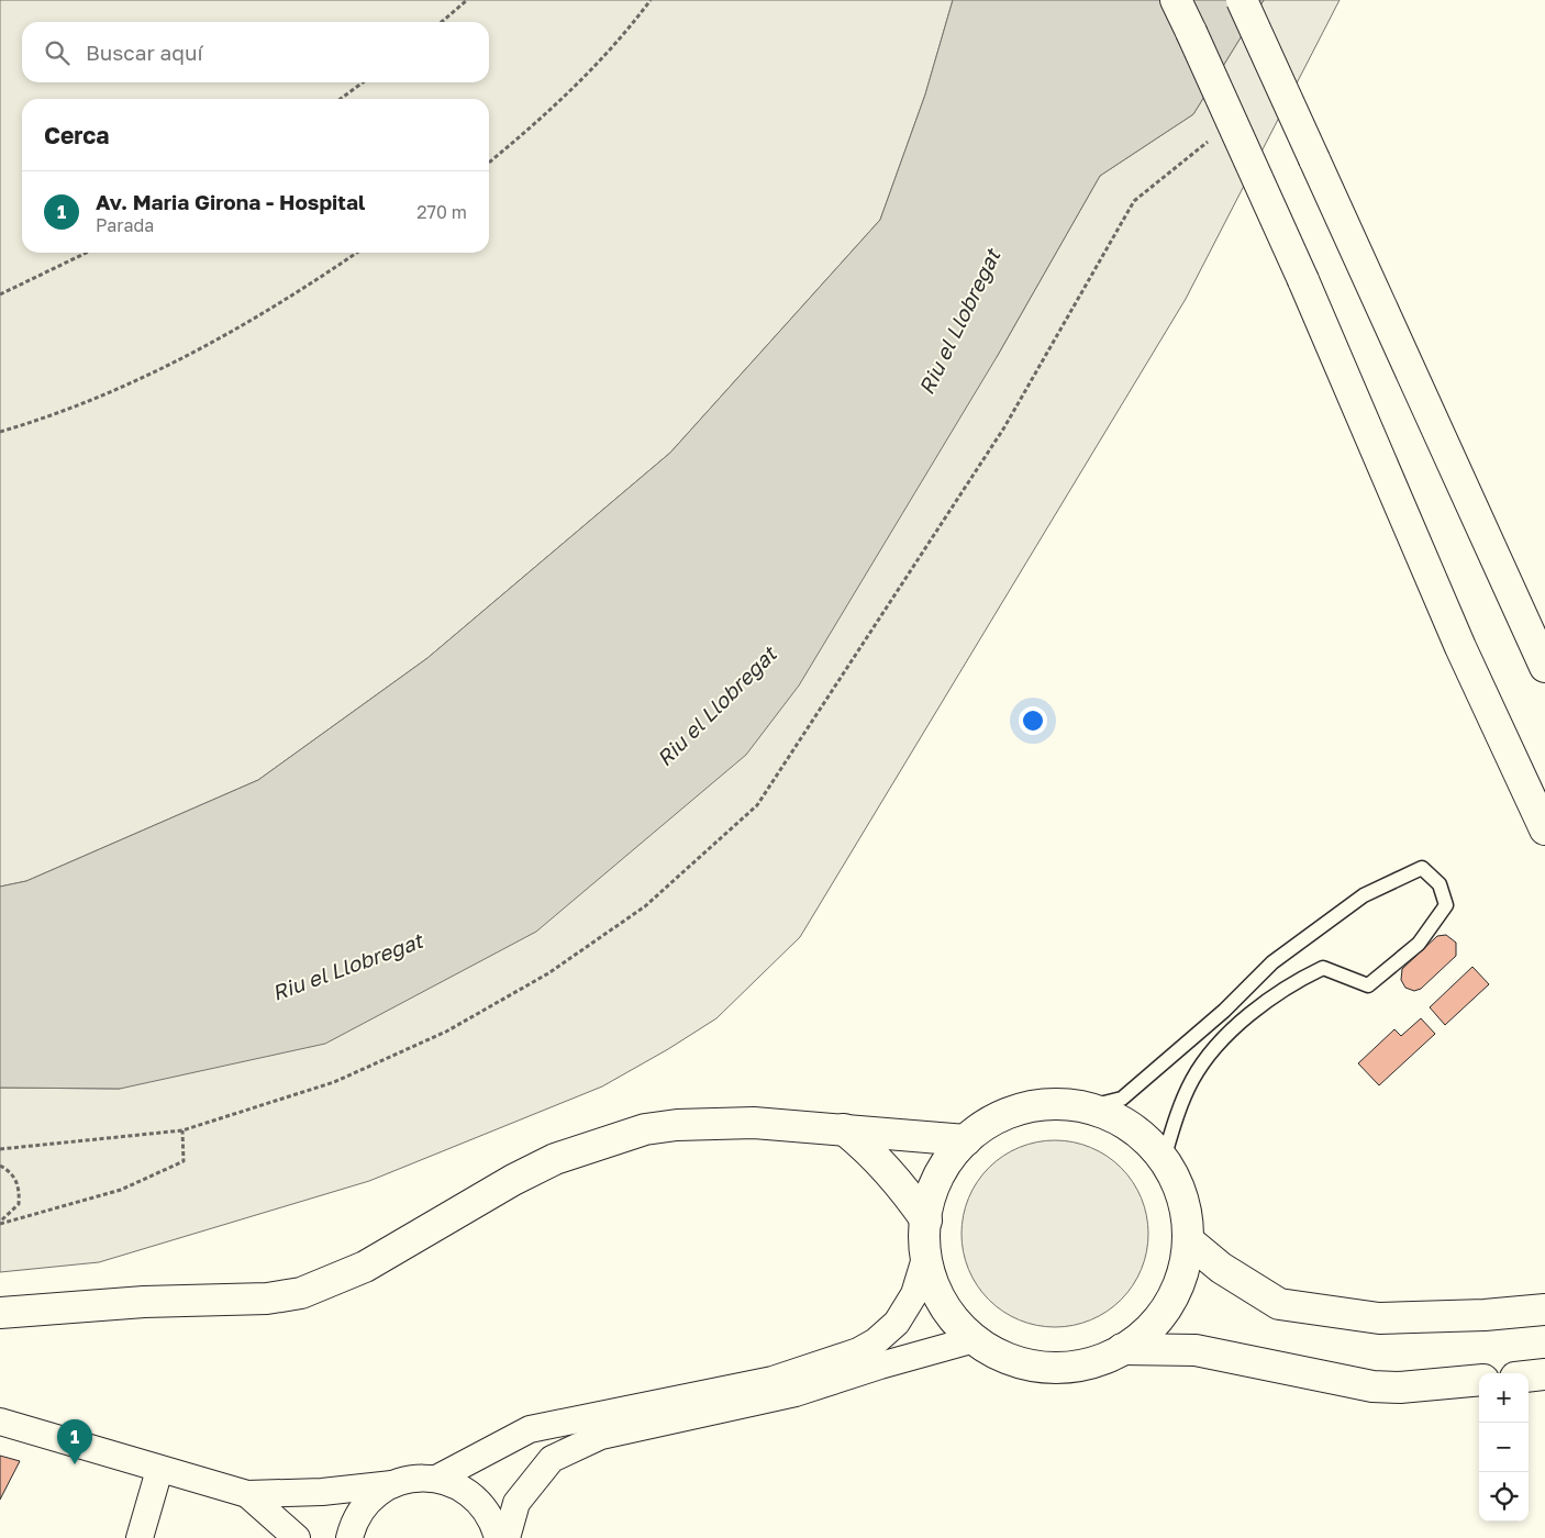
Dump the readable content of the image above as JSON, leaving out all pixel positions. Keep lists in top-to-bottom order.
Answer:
{
  "water": ["Riu el Llobregat"],
  "page": {
    "search": "Buscar aquí",
    "heading": "Cerca",
    "list": [
      {
        "mark": "1",
        "name": "Av. Maria Girona - Hospital",
        "note": "Parada",
        "value": "270 m"
      }
    ],
    "map_buttons": ["+", "−"],
    "pins": "1"
  }
}
